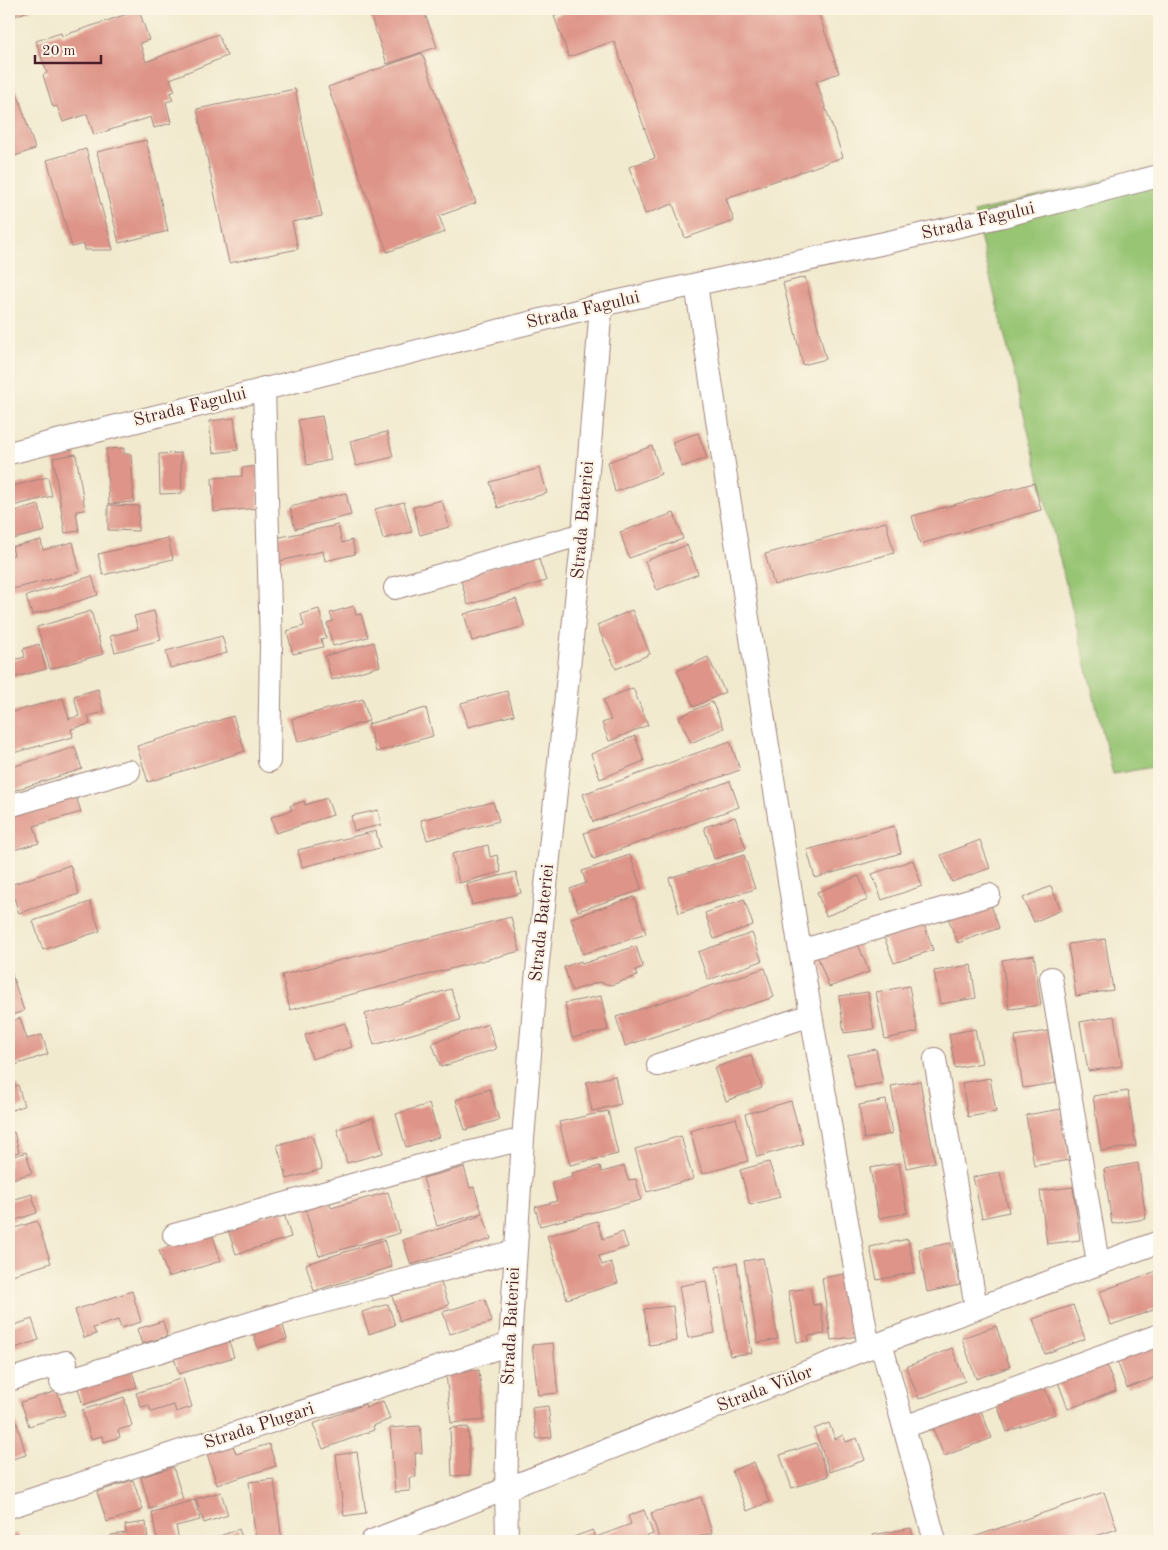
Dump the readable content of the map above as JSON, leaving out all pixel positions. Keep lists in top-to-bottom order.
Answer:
{
  "streets": {
    "street": [
      "Strada Fagului",
      "Strada Bateriei",
      "Strada Viilor",
      "Strada Plugari"
    ]
  },
  "crossings": [
    ["Strada Fagului", "Strada Bateriei"],
    ["Strada Bateriei", "Strada Viilor"],
    ["Strada Bateriei", "Strada Plugari"]
  ],
  "scale_bar": "20 m"
}
